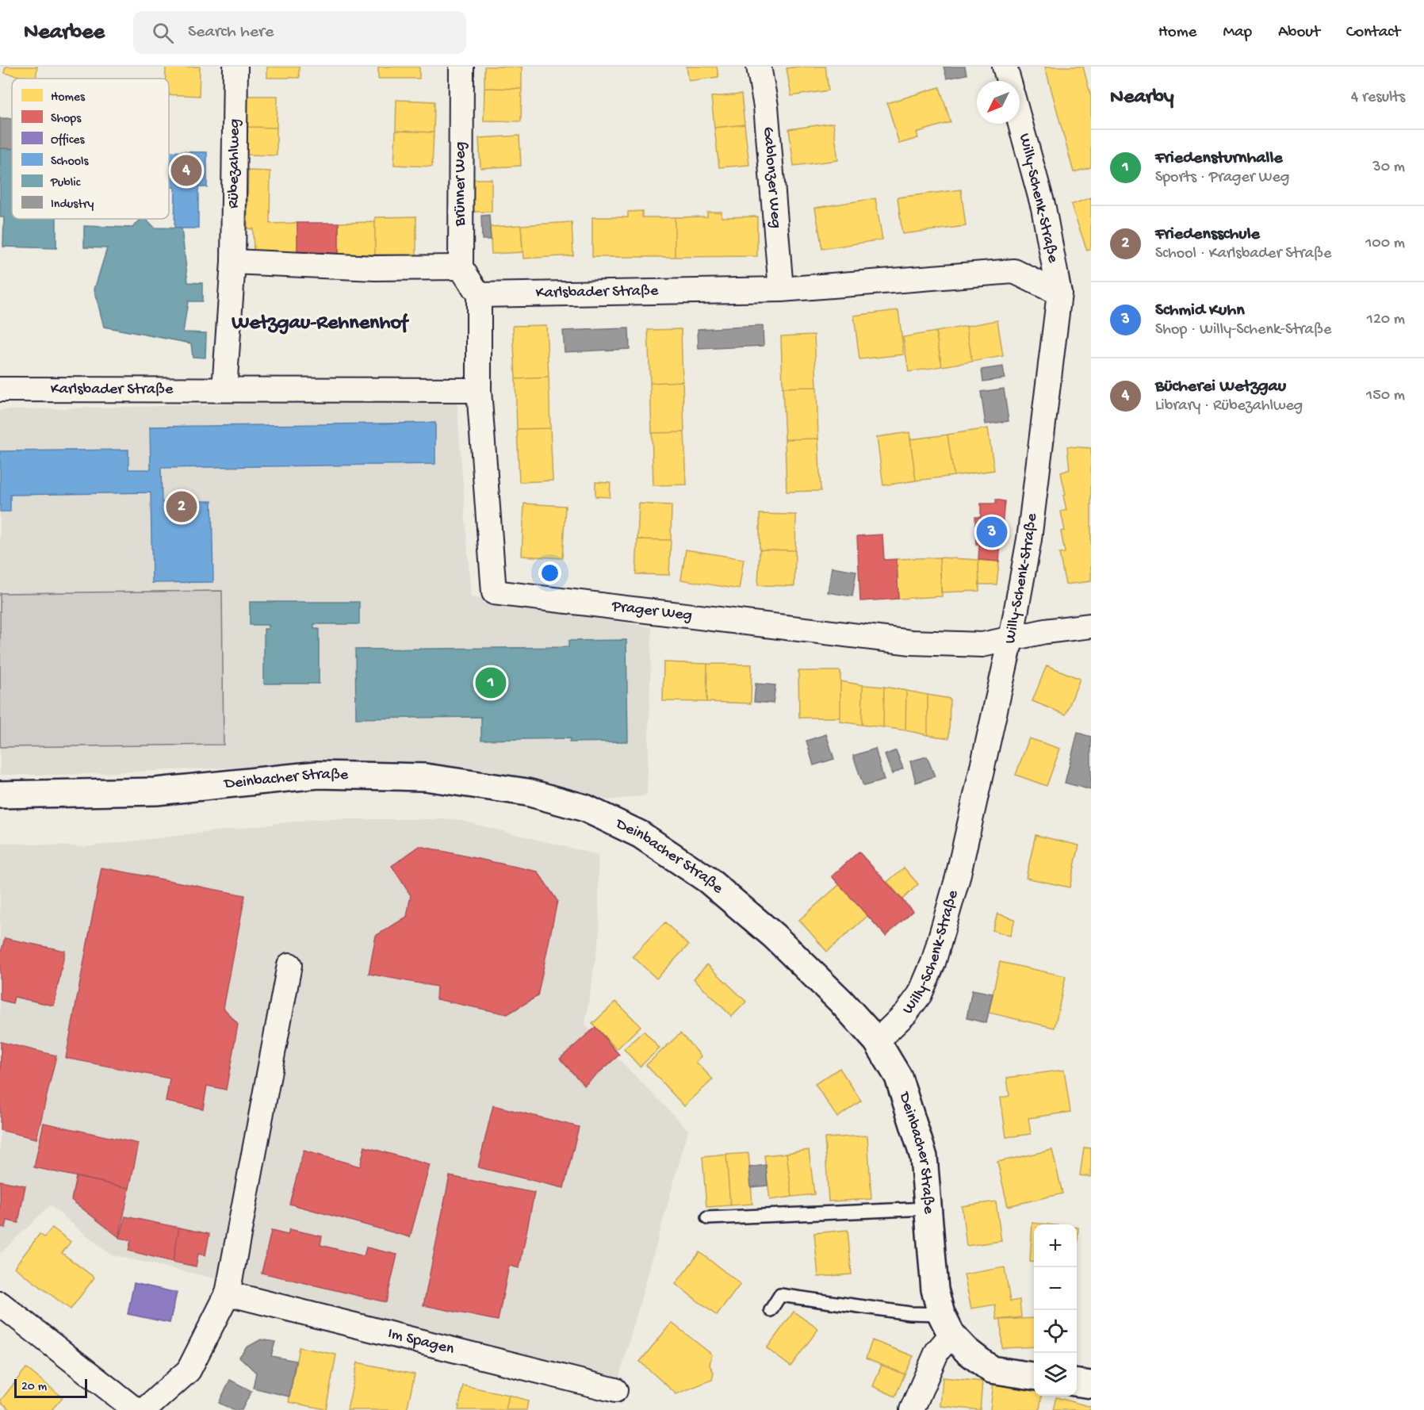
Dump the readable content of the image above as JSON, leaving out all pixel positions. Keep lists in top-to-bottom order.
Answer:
{
  "streets": {
    "street": [
      "Rübezahlweg",
      "Gablonzer Weg",
      "Brünner Weg",
      "Willy-Schenk-Straße",
      "Karlsbader Straße",
      "Prager Weg",
      "Deinbacher Straße",
      "Im Spagen"
    ]
  },
  "crossings": [
    ["Gablonzer Weg", "Karlsbader Straße"],
    ["Willy-Schenk-Straße", "Karlsbader Straße"],
    ["Willy-Schenk-Straße", "Prager Weg"],
    ["Willy-Schenk-Straße", "Deinbacher Straße"],
    ["Karlsbader Straße", "Prager Weg"]
  ],
  "districts": ["Wetzgau-Rehnenhof"],
  "legend": [
    "Homes",
    "Shops",
    "Offices",
    "Schools",
    "Public",
    "Industry"
  ],
  "scale_bar": "20 m",
  "north": "bottom left",
  "page": {
    "header": "Nearbee",
    "search": "Search here",
    "nav": [
      "Home",
      "Map",
      "About",
      "Contact"
    ],
    "heading": ["Nearby", "4 results"],
    "list": [
      {
        "mark": "1",
        "name": "Friedensturnhalle",
        "note": "Sports · Prager Weg",
        "value": "30 m"
      },
      {
        "mark": "2",
        "name": "Friedensschule",
        "note": "School · Karlsbader Straße",
        "value": "100 m"
      },
      {
        "mark": "3",
        "name": "Schmid Kuhn",
        "note": "Shop · Willy-Schenk-Straße",
        "value": "120 m"
      },
      {
        "mark": "4",
        "name": "Bücherei Wetzgau",
        "note": "Library · Rübezahlweg",
        "value": "150 m"
      }
    ],
    "pins": [
      "4",
      "2",
      "3",
      "1"
    ],
    "map_buttons": ["+", "−"],
    "scale": "20 m"
  }
}
